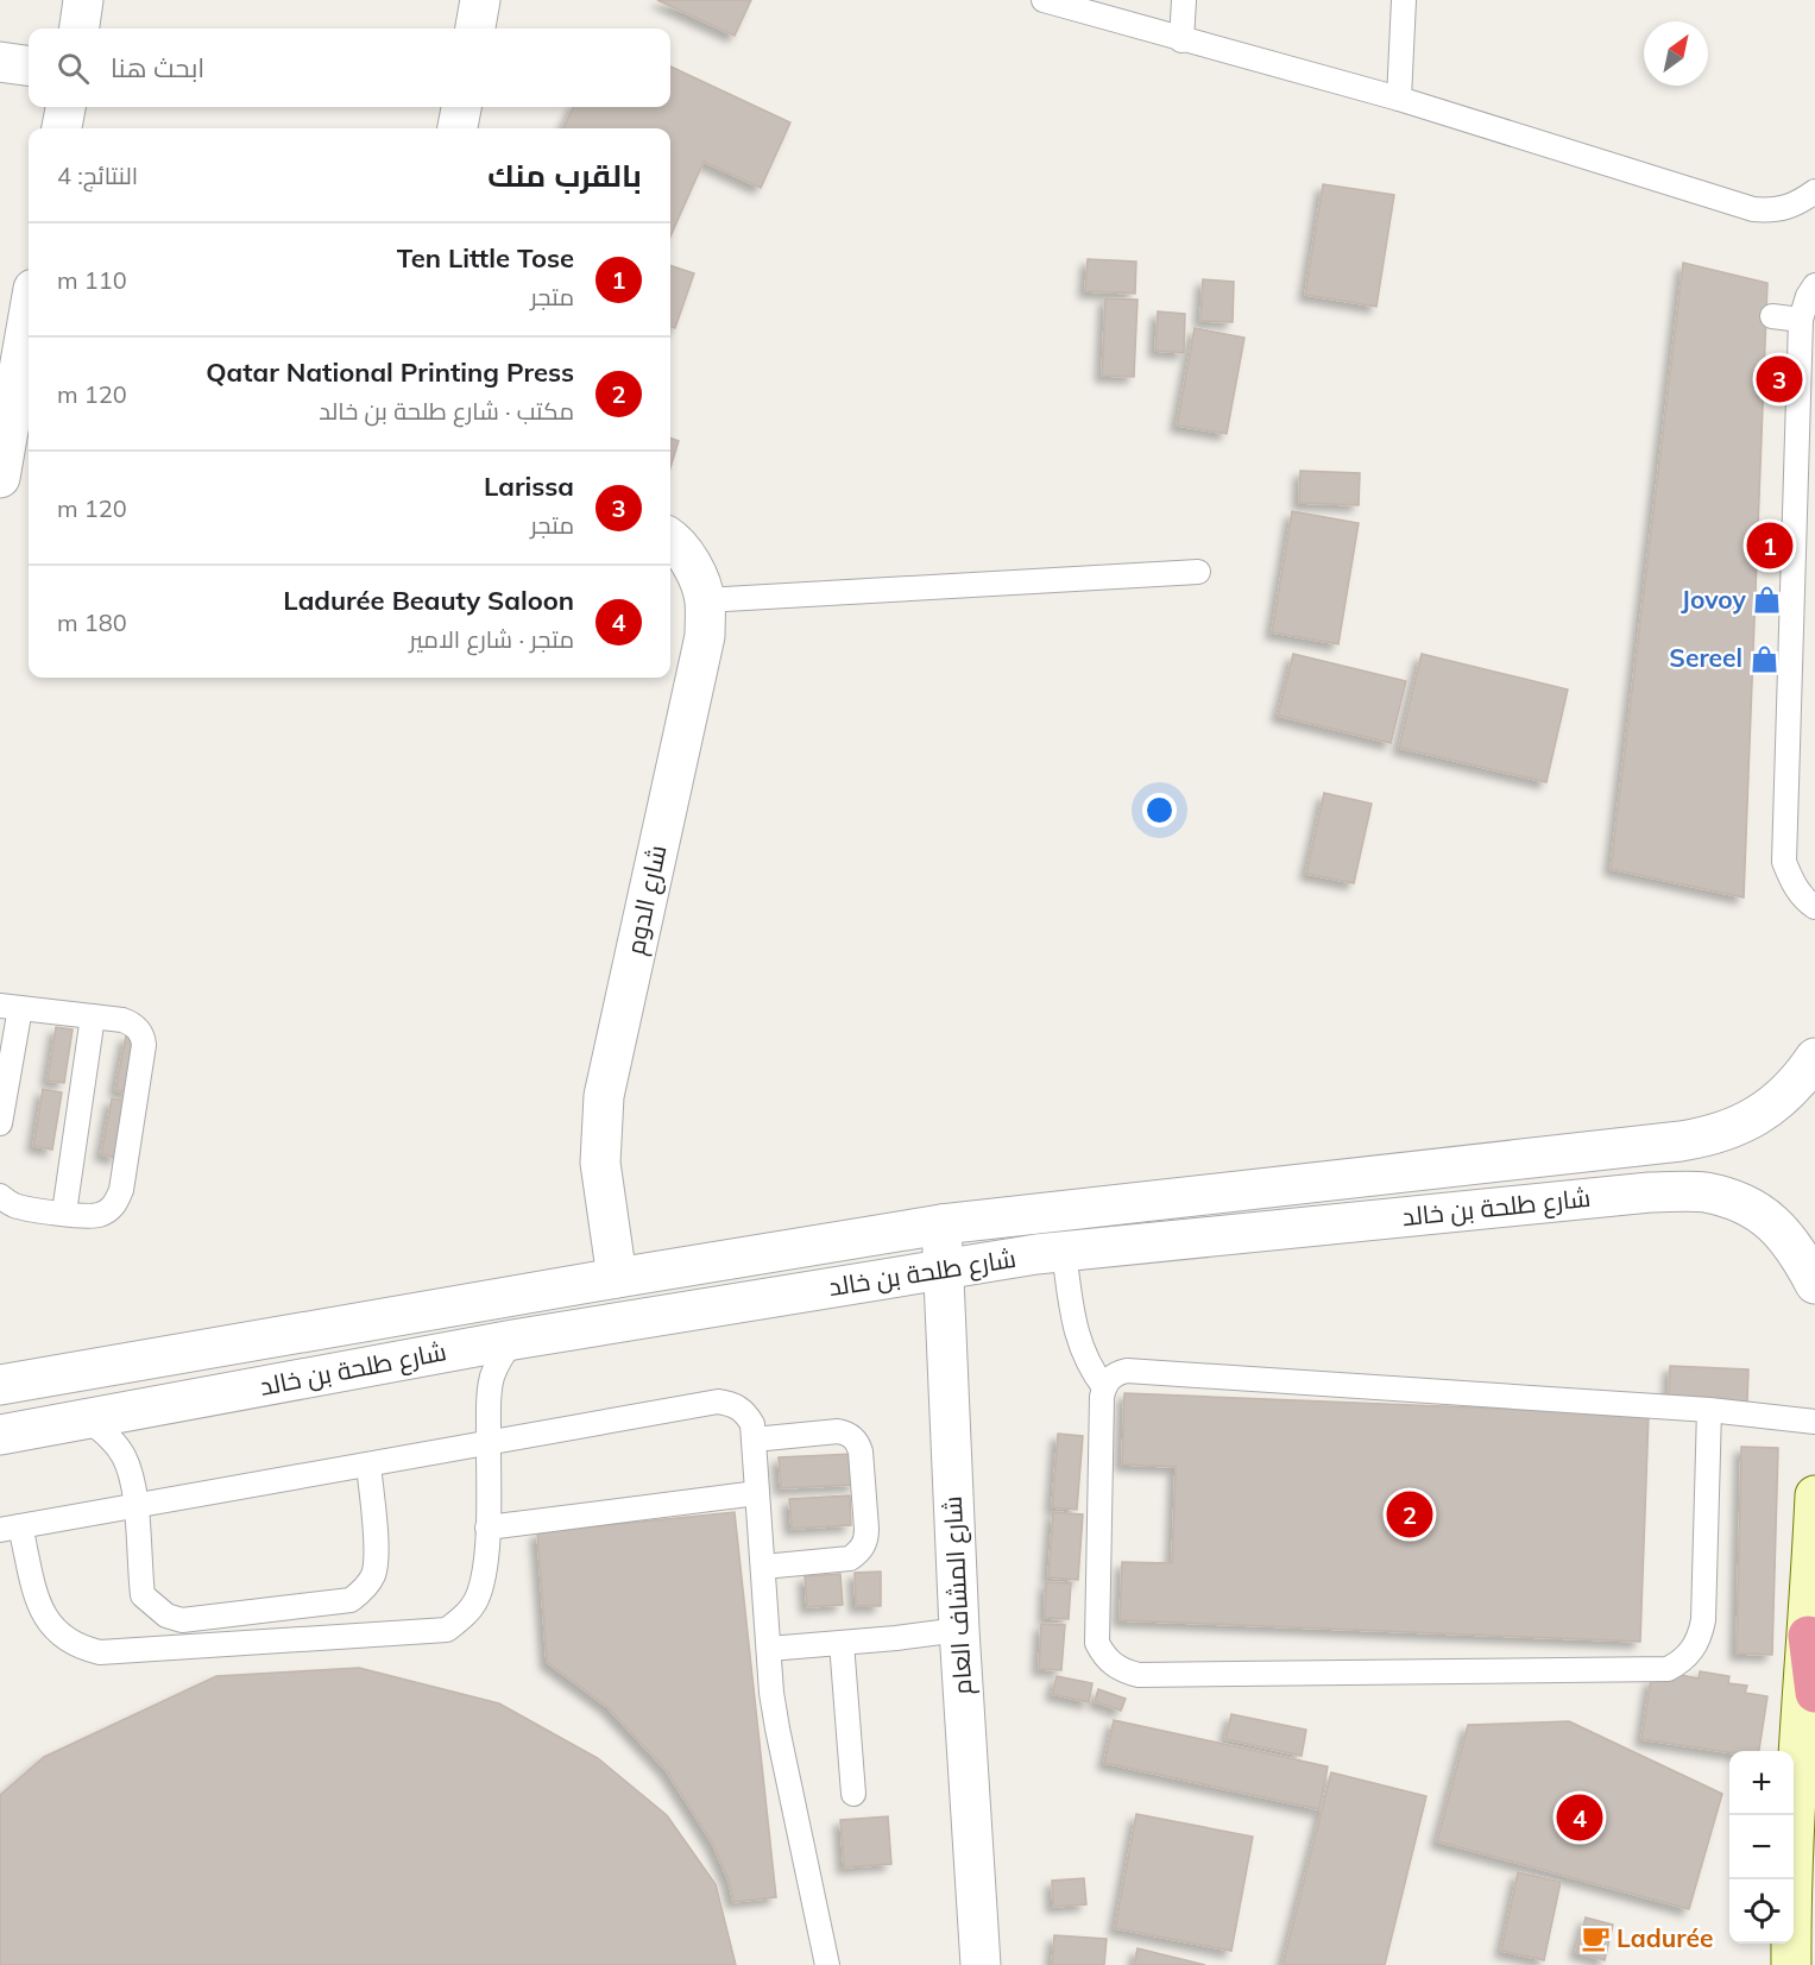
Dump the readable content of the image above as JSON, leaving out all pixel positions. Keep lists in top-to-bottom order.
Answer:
{
  "streets": {
    "street": ["شارع الدوم", "شارع طلحة بن خالد", "شارع المشاف العام"]
  },
  "crossings": [
    ["شارع الدوم", "شارع طلحة بن خالد"],
    ["شارع طلحة بن خالد", "شارع المشاف العام"]
  ],
  "places": {
    "shop": ["Jovoy", "Sereel"],
    "cafe": ["Ladurée"]
  },
  "north": "top right",
  "page": {
    "search": "ابحث هنا",
    "heading": ["بالقرب منك", "النتائج: 4"],
    "list": [
      {
        "mark": "1",
        "name": "Ten Little Tose",
        "note": "متجر",
        "value": "110 m"
      },
      {
        "mark": "2",
        "name": "Qatar National Printing Press",
        "note": "مكتب · شارع طلحة بن خالد",
        "value": "120 m"
      },
      {
        "mark": "3",
        "name": "Larissa",
        "note": "متجر",
        "value": "120 m"
      },
      {
        "mark": "4",
        "name": "Ladurée Beauty Saloon",
        "note": "متجر · شارع الامير",
        "value": "180 m"
      }
    ],
    "pins": [
      "3",
      "1",
      "2",
      "4"
    ],
    "map_buttons": ["+", "−"]
  }
}
